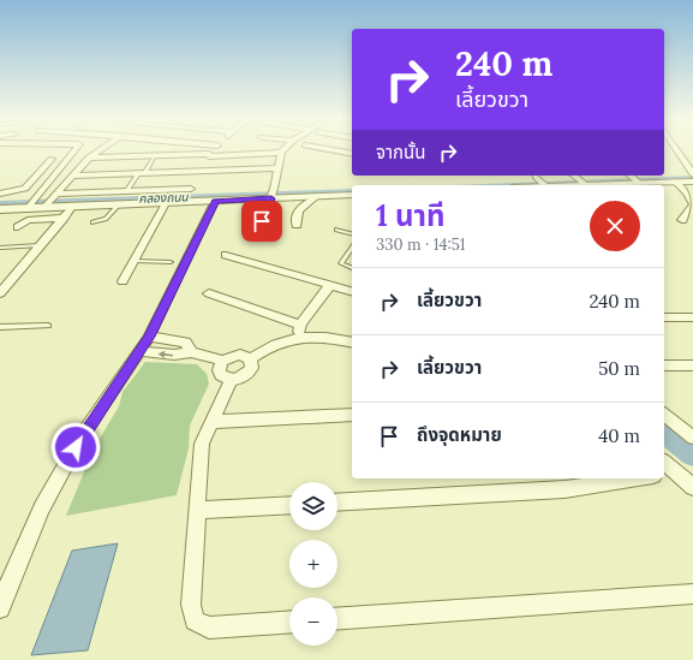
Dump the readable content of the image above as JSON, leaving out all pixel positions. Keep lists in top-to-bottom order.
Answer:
{
  "water": ["คลองถนน"],
  "page": {
    "turn": ["240 m", "เลี้ยวขวา"],
    "then": "จากนั้น",
    "heading": ["1 นาที", "330 m · 14:51"],
    "list": [
      {
        "name": "เลี้ยวขวา",
        "value": "240 m"
      },
      {
        "name": "เลี้ยวขวา",
        "value": "50 m"
      },
      {
        "name": "ถึงจุดหมาย",
        "value": "40 m"
      }
    ],
    "map_buttons": ["+", "−"]
  }
}
